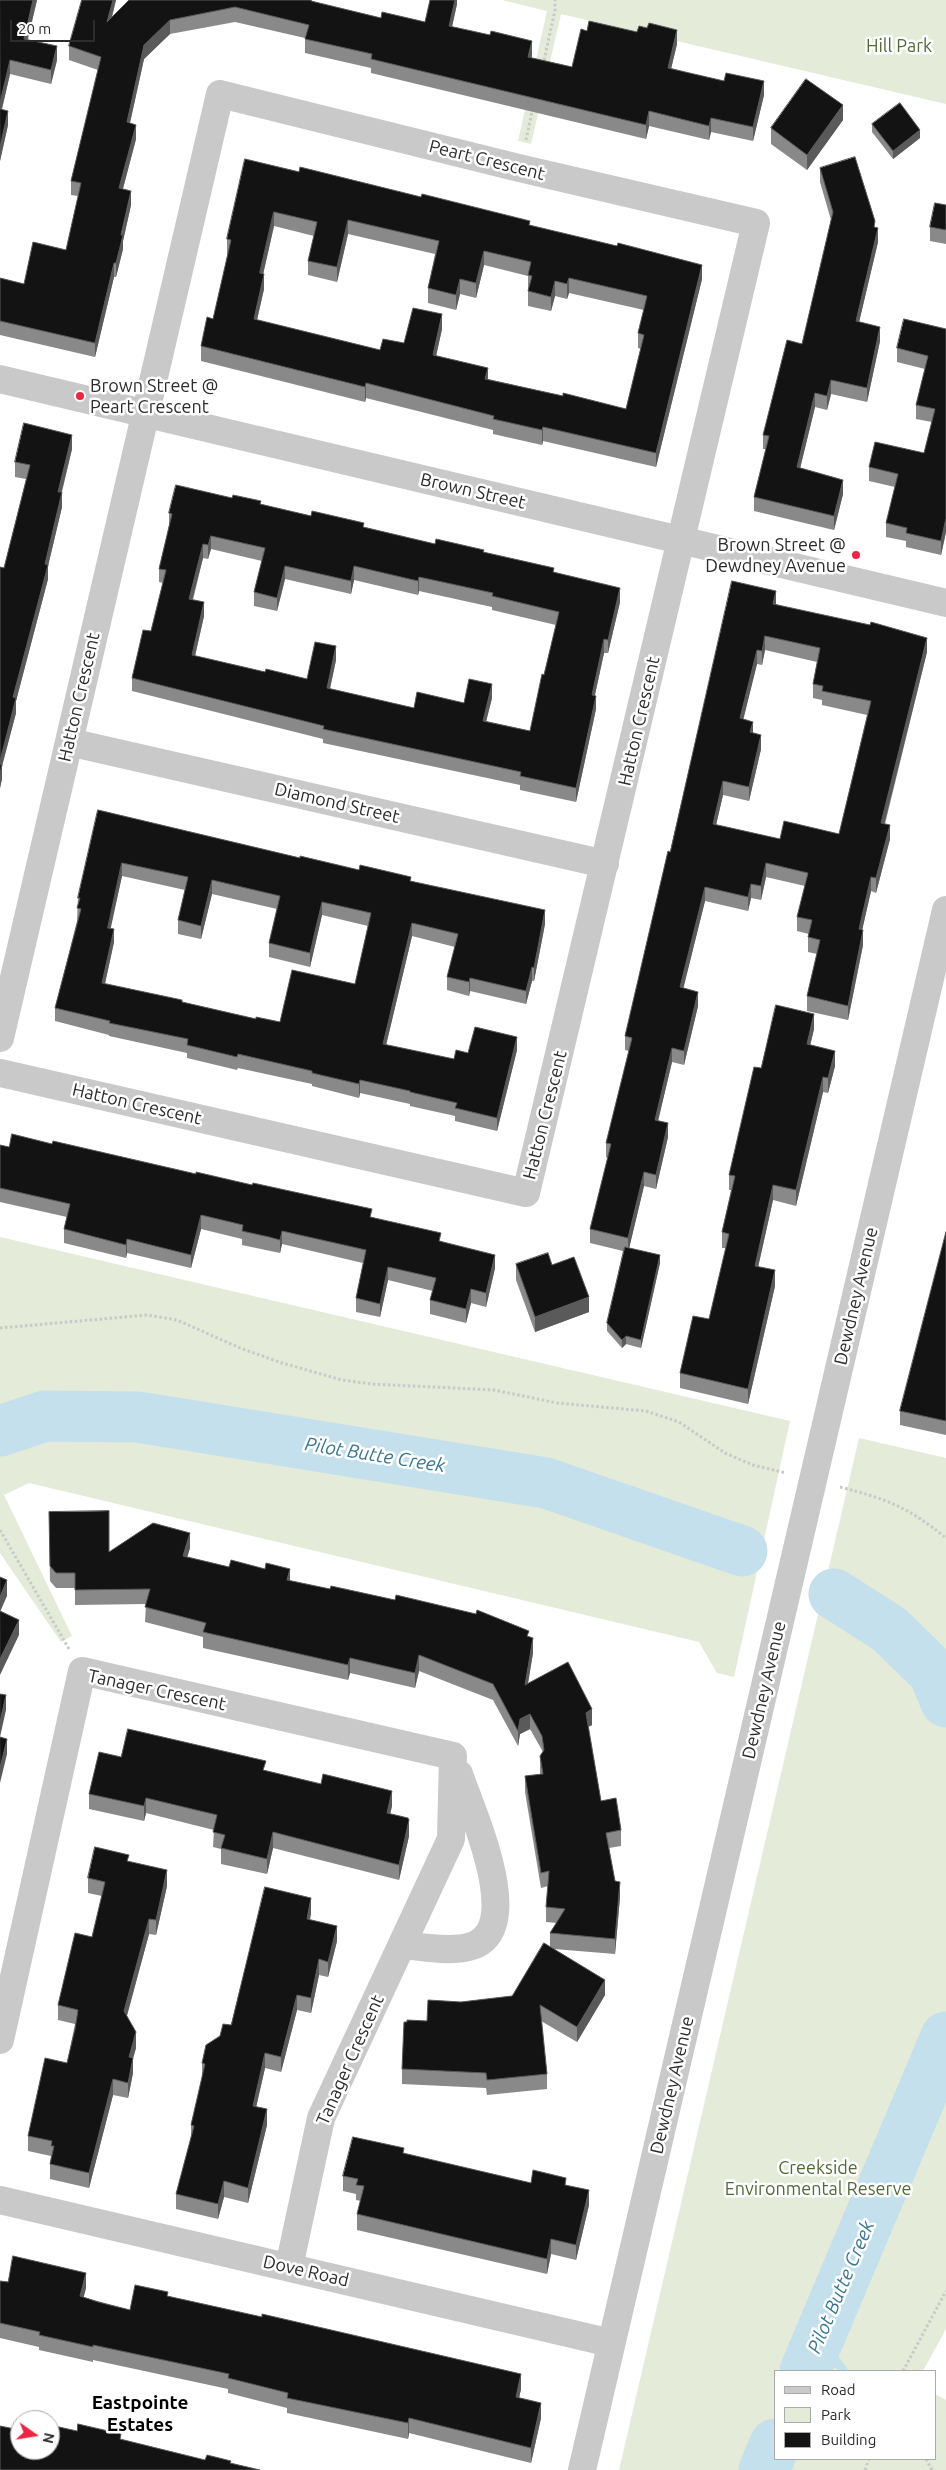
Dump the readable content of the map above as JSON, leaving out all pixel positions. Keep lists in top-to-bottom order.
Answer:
{
  "streets": {
    "street": [
      "Peart Crescent",
      "Brown Street",
      "Hatton Crescent",
      "Diamond Street",
      "Dewdney Avenue",
      "Tanager Crescent",
      "Dove Road"
    ]
  },
  "crossings": [
    ["Peart Crescent", "Brown Street"],
    ["Peart Crescent", "Hatton Crescent"],
    ["Brown Street", "Hatton Crescent"],
    ["Hatton Crescent", "Diamond Street"],
    ["Dewdney Avenue", "Dove Road"],
    ["Tanager Crescent", "Dove Road"]
  ],
  "districts": ["Eastpointe Estates"],
  "water": ["Pilot Butte Creek"],
  "parks": ["Hill Park", "Creekside Environmental Reserve"],
  "places": ["Brown Street @ Peart Crescent", "Brown Street @ Dewdney Avenue"],
  "legend": ["Road", "Park", "Building"],
  "scale_bar": "20 m",
  "north": "right"
}
